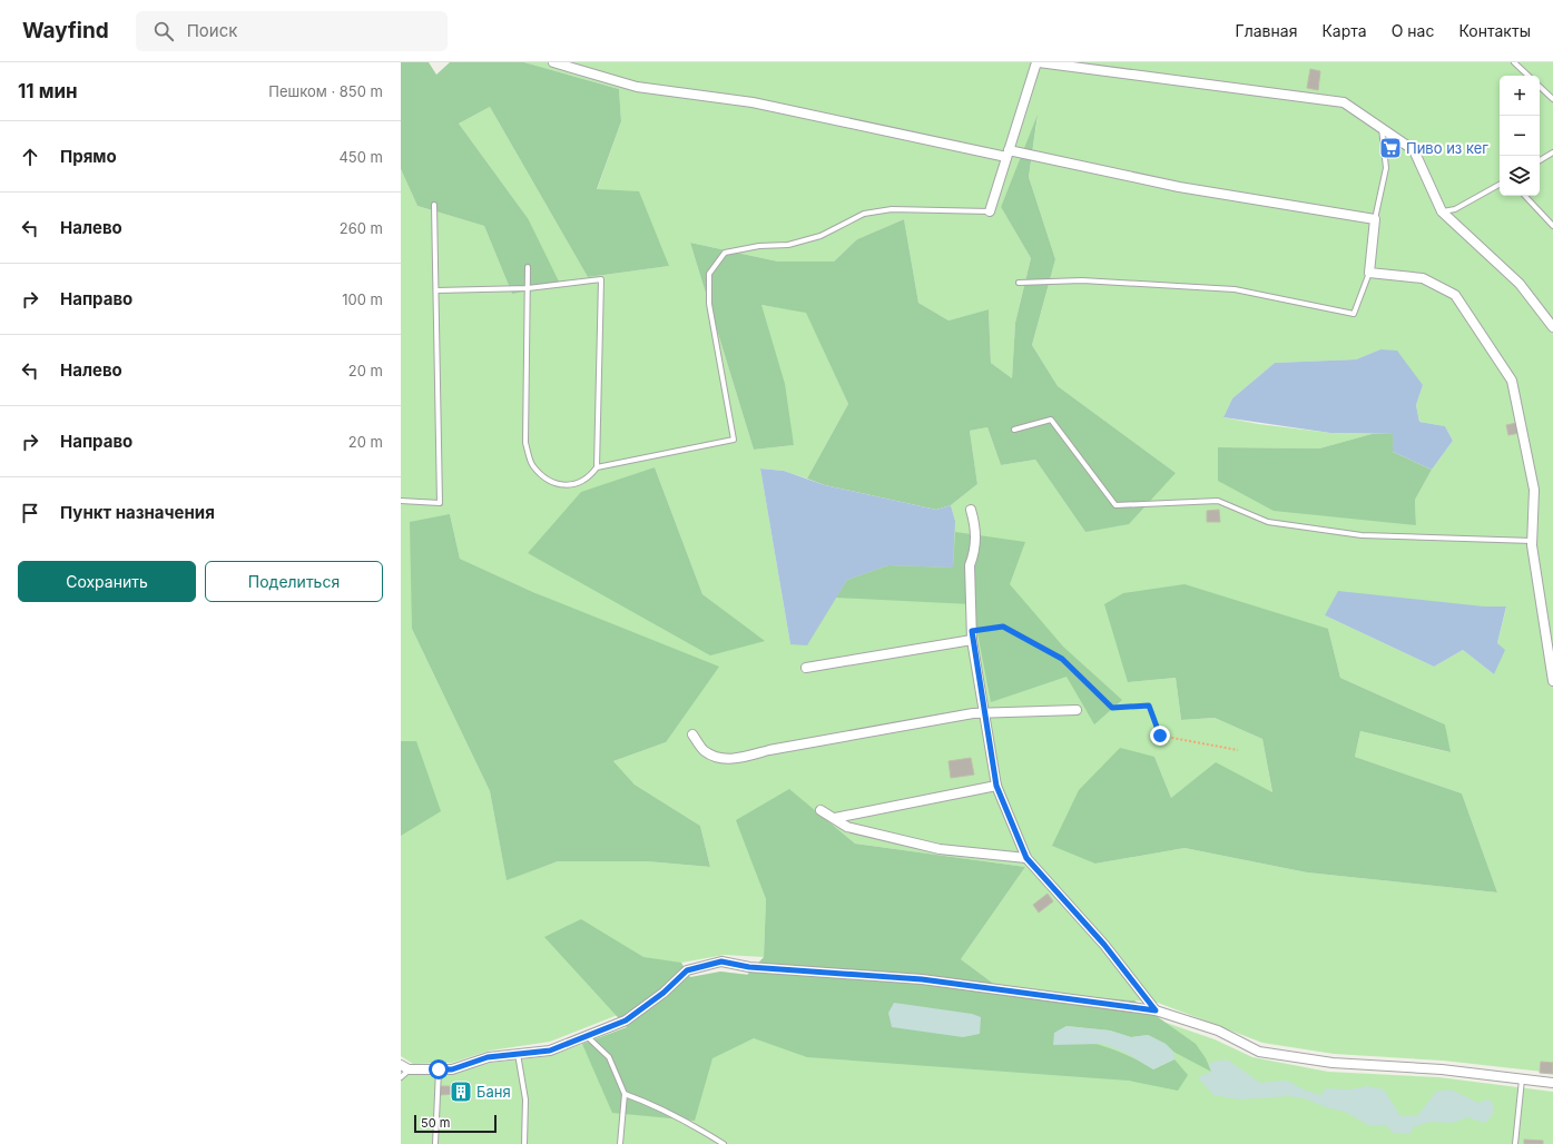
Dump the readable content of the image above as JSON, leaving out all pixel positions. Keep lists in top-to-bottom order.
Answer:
{
  "places": {
    "supermarket": ["Пиво из кег"],
    "building": ["Баня"]
  },
  "scale_bar": "50 m",
  "page": {
    "header": "Wayfind",
    "search": "Поиск",
    "nav": [
      "Главная",
      "Карта",
      "О нас",
      "Контакты"
    ],
    "heading": ["11 мин", "Пешком · 850 m"],
    "map_buttons": ["+", "−"],
    "list": [
      ["Прямо", "450 m"],
      ["Налево", "260 m"],
      ["Направо", "100 m"],
      ["Налево", "20 m"],
      ["Направо", "20 m"],
      "Пункт назначения"
    ],
    "buttons": ["Сохранить", "Поделиться"],
    "scale": "50 m"
  }
}
